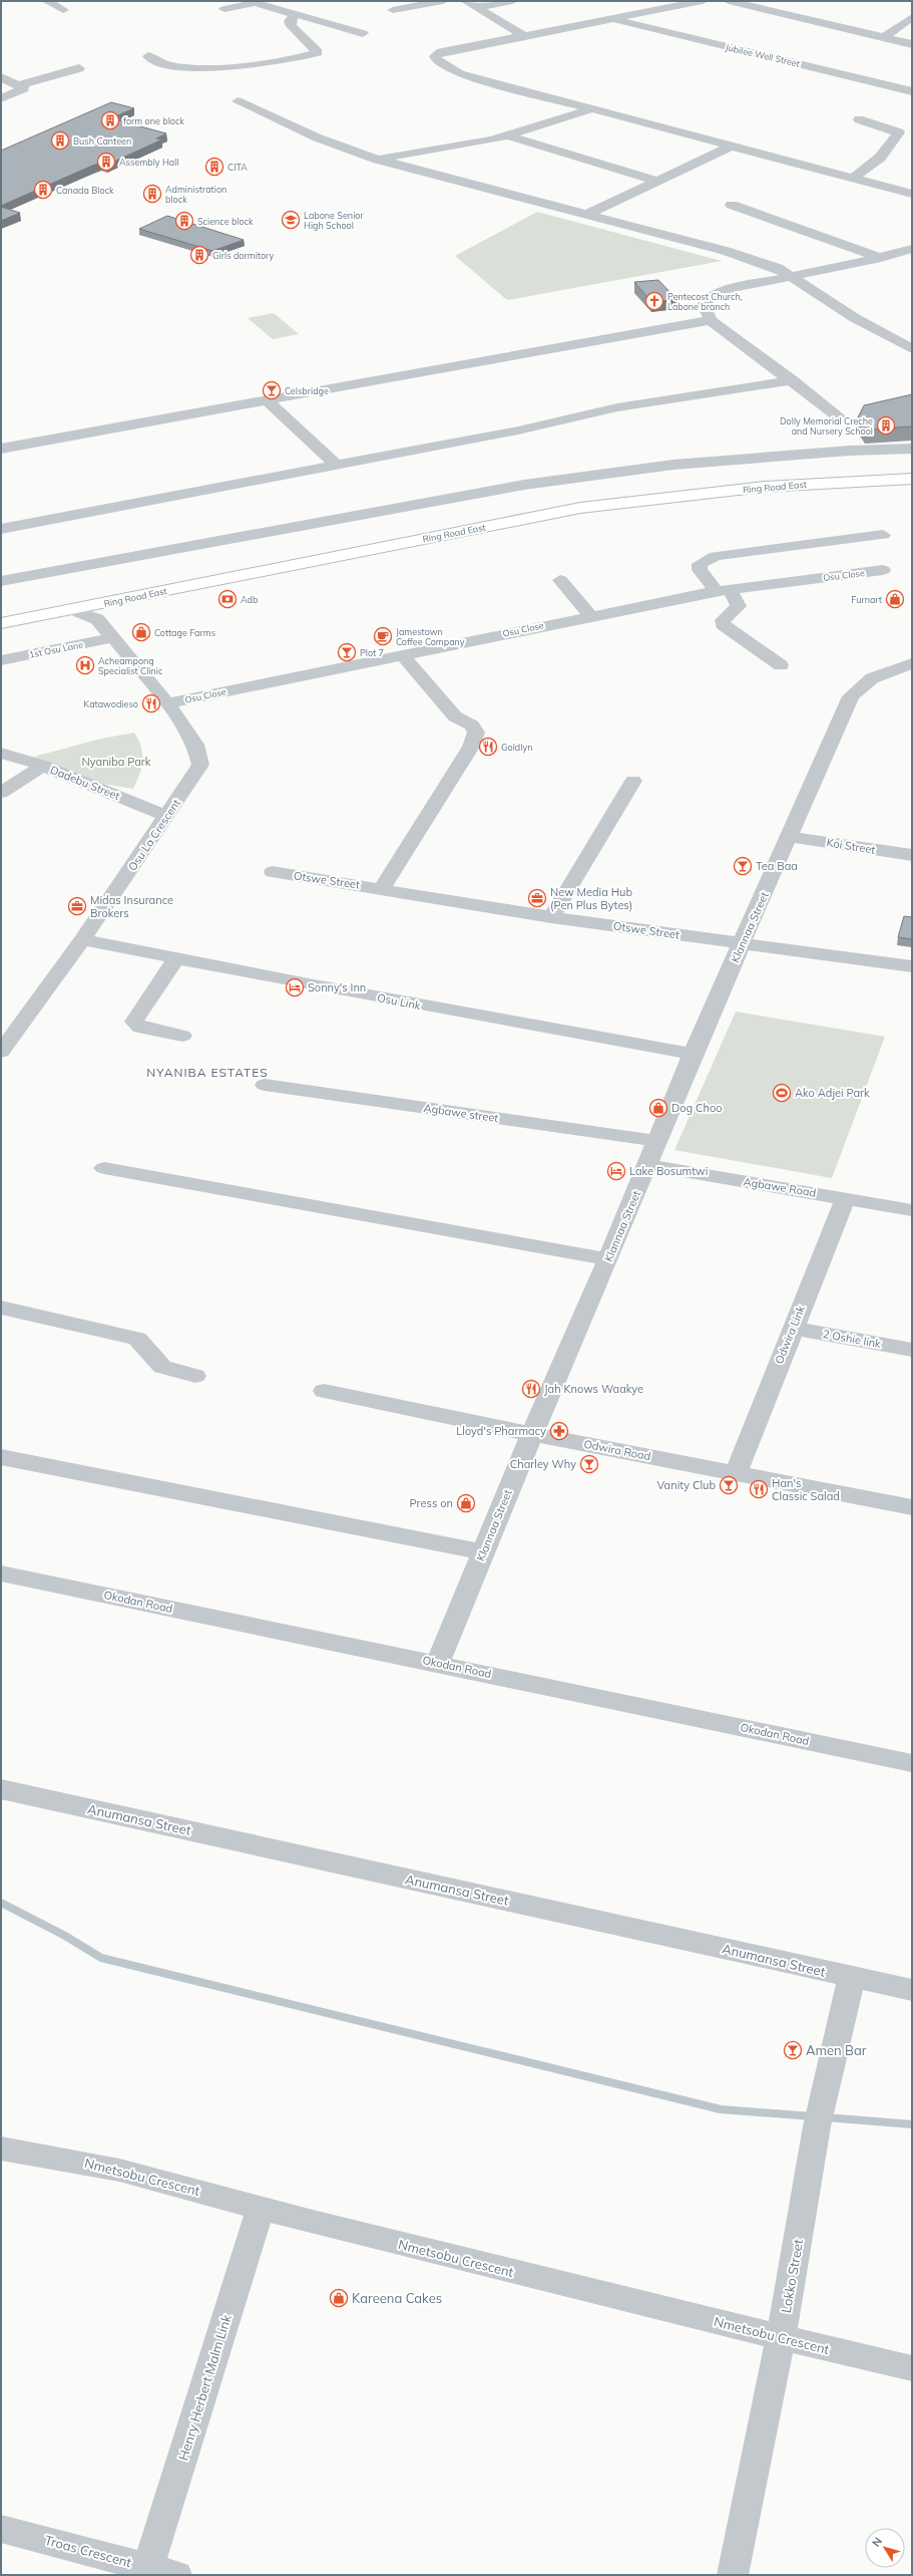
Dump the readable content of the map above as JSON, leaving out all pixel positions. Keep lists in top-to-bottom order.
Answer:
{
  "streets": {
    "main road": ["Ring Road East"],
    "street": [
      "Jubilee Well Street",
      "Osu Close",
      "1st Osu Lane",
      "Dadebu Street",
      "Osu La Crescent",
      "Koi Street",
      "Otswe Street",
      "Klannaa Street",
      "Osu Link",
      "Agbawe street",
      "Agbawe Road",
      "Odwira Link",
      "2 Oshie link",
      "Odwira Road",
      "Okodan Road",
      "Anumansa Street",
      "Nmetsobu Crescent",
      "Lokko Street",
      "Henry Herbert Malm Link",
      "Troas Crescent"
    ]
  },
  "crossings": [
    ["Osu Close", "Osu La Crescent"],
    ["1st Osu Lane", "Osu La Crescent"],
    ["Dadebu Street", "Osu La Crescent"],
    ["Osu La Crescent", "Osu Link"],
    ["Koi Street", "Klannaa Street"],
    ["Otswe Street", "Klannaa Street"],
    ["Klannaa Street", "Osu Link"],
    ["Klannaa Street", "Agbawe street"],
    ["Klannaa Street", "Agbawe Road"],
    ["Klannaa Street", "Odwira Road"],
    ["Klannaa Street", "Okodan Road"],
    ["Agbawe Road", "Odwira Link"],
    ["Odwira Link", "2 Oshie link"],
    ["Odwira Link", "Odwira Road"],
    ["Anumansa Street", "Lokko Street"],
    ["Nmetsobu Crescent", "Lokko Street"],
    ["Nmetsobu Crescent", "Henry Herbert Malm Link"],
    ["Henry Herbert Malm Link", "Troas Crescent"]
  ],
  "districts": ["NYANIBA ESTATES"],
  "parks": ["Nyaniba Park"],
  "places": {
    "building": [
      "form one block",
      "Bush Canteen",
      "Assembly Hall",
      "CITA",
      "Canada Block",
      "Administration block",
      "Science block",
      "Girls dormitory",
      "Dolly Memorial Creche and Nursery School"
    ],
    "school or university": ["Labone Senior High School"],
    "church": ["Pentecost Church, Labone branch"],
    "bar": [
      "Celsbridge",
      "Plot 7",
      "Tea Baa",
      "Charley Why",
      "Vanity Club",
      "Amen Bar"
    ],
    "bank": ["Adb"],
    "shop": [
      "Furnart",
      "Cottage Farms",
      "Dog Choo",
      "Press on",
      "Kareena Cakes"
    ],
    "cafe": ["Jamestown Coffee Company"],
    "hospital": ["Acheampong Specialist Clinic"],
    "restaurant": [
      "Katawodieso",
      "Goldlyn",
      "Jah Knows Waakye",
      "Han's Classic Salad"
    ],
    "office": ["New Media Hub (Pen Plus Bytes)", "Midas Insurance Brokers"],
    "hotel": ["Sonny's Inn", "Lake Bosumtwi"],
    "sports": ["Ako Adjei Park"],
    "pharmacy": ["Lloyd's Pharmacy"]
  },
  "north": "top left"
}
